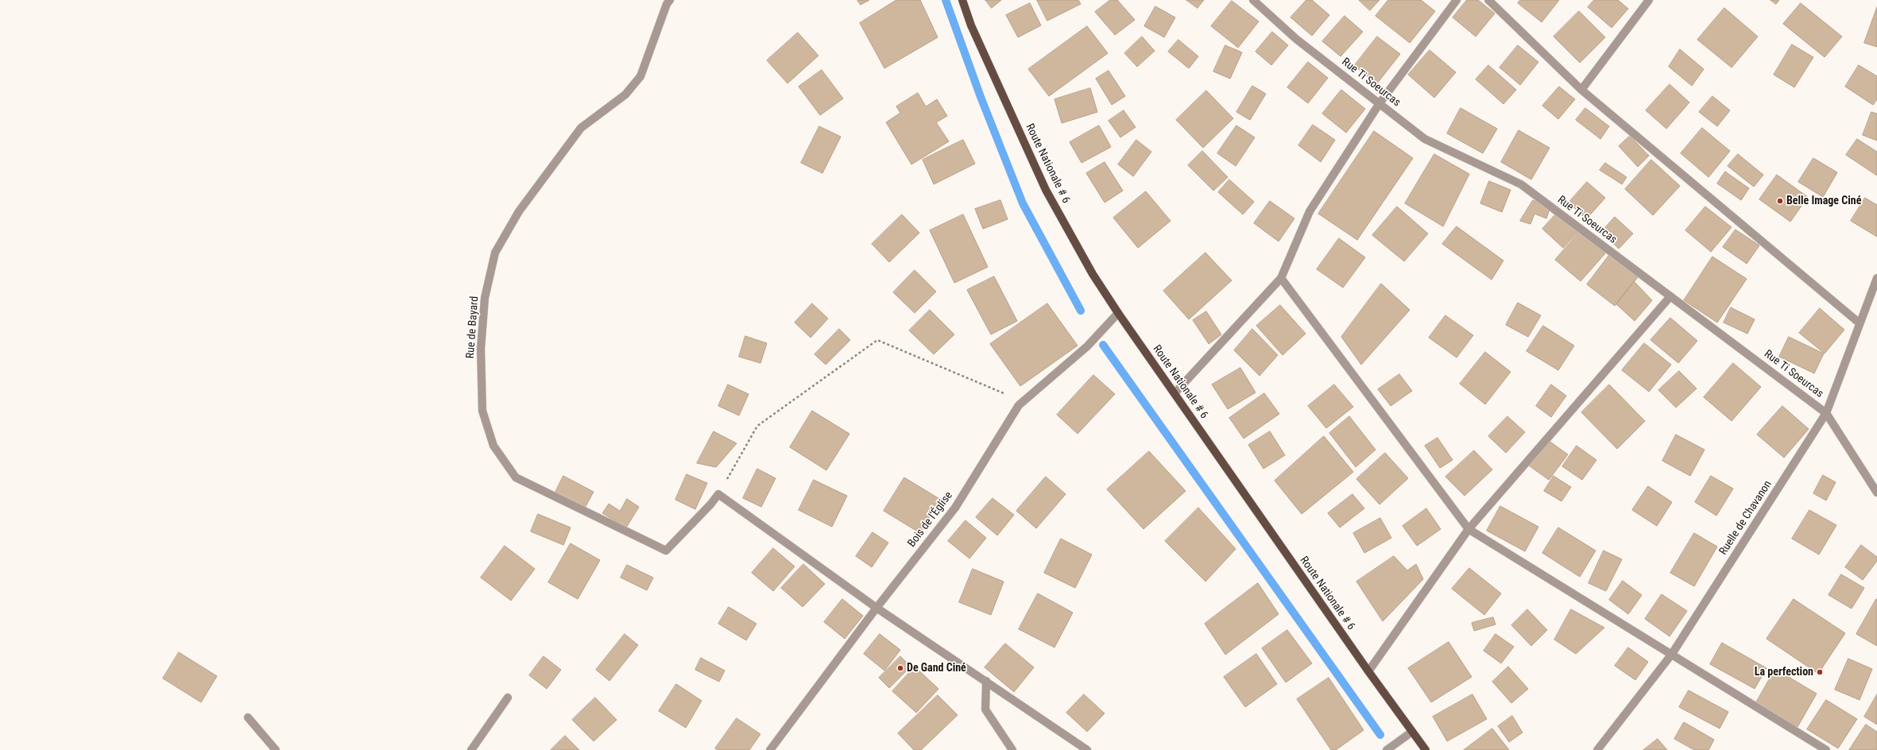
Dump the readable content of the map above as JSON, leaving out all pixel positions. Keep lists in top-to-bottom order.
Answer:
{
  "streets": {
    "main road": ["Route Nationale # 6"],
    "street": [
      "Rue Ti Soeurcas",
      "Rue de Bayard",
      "Ruelle de Chavanon",
      "Bois de l'Église"
    ]
  },
  "crossings": [
    ["Rue Ti Soeurcas", "Ruelle de Chavanon"],
    ["Route Nationale # 6", "Bois de l'Église"]
  ],
  "places": ["Belle Image Ciné", "De Gand Ciné", "La perfection"]
}
